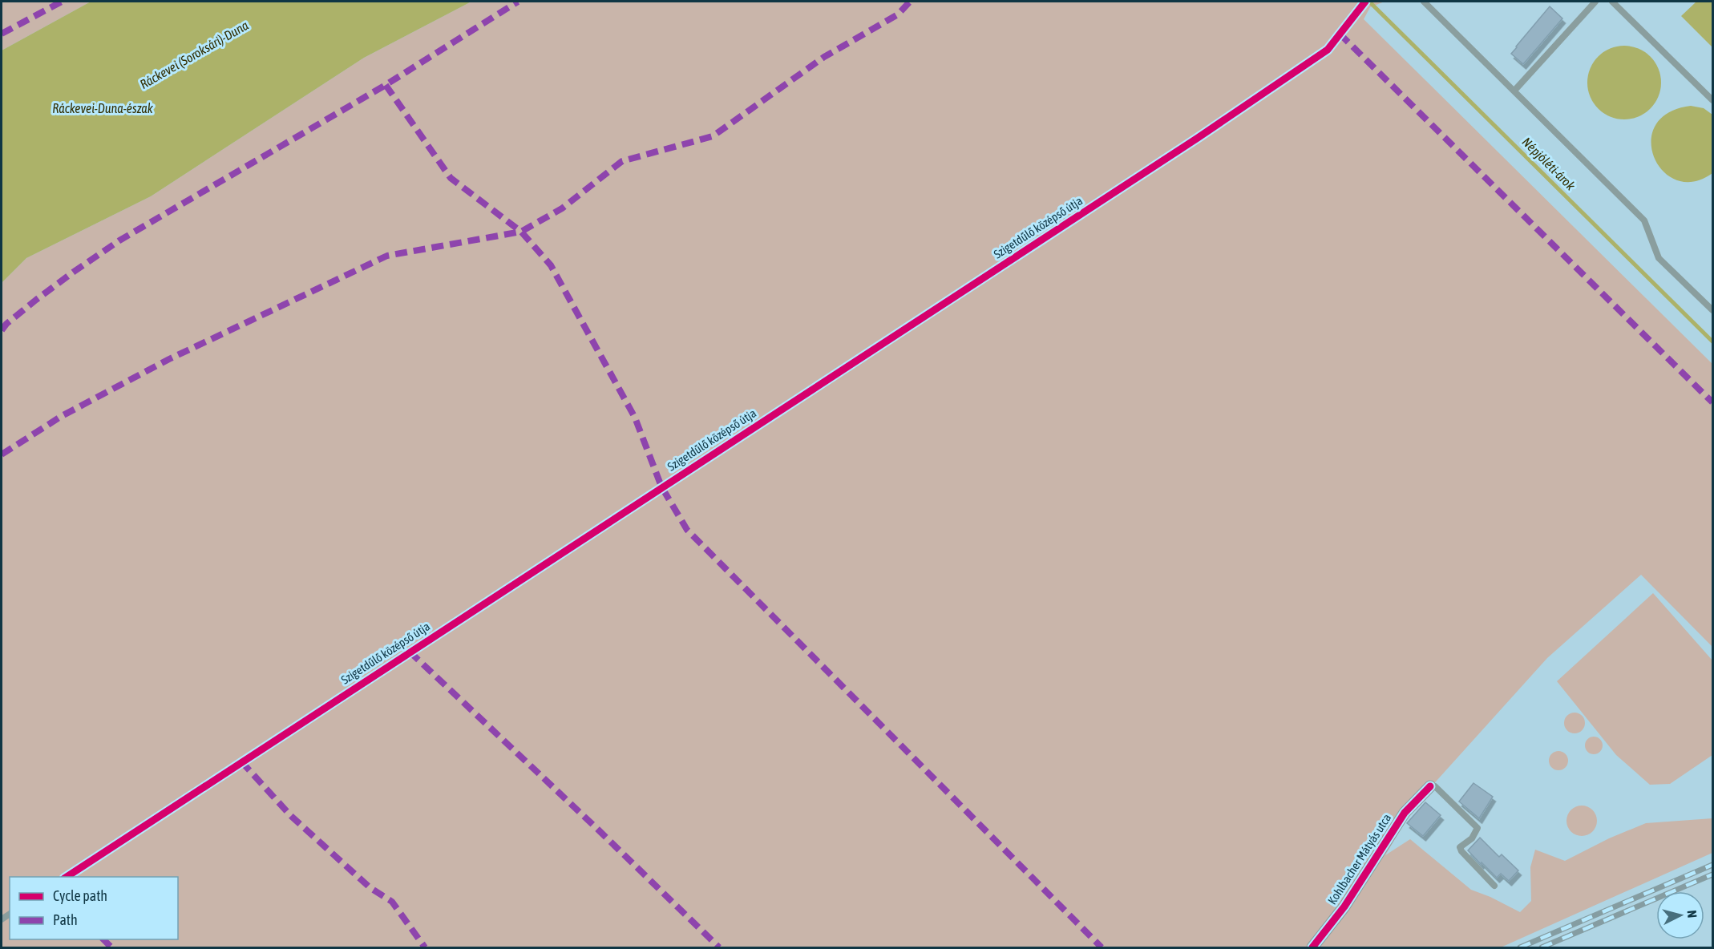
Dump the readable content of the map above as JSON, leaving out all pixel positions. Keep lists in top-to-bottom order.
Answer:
{
  "streets": {
    "street": ["Kohlbacher Mátyás utca"],
    "lane": ["Szigetdűlő középső útja"]
  },
  "water": ["Ráckevei (Soroksári)-Duna", "Ráckevei-Duna-észak", "Népjóléti-árok"],
  "legend": ["Cycle path", "Path"],
  "north": "right"
}
